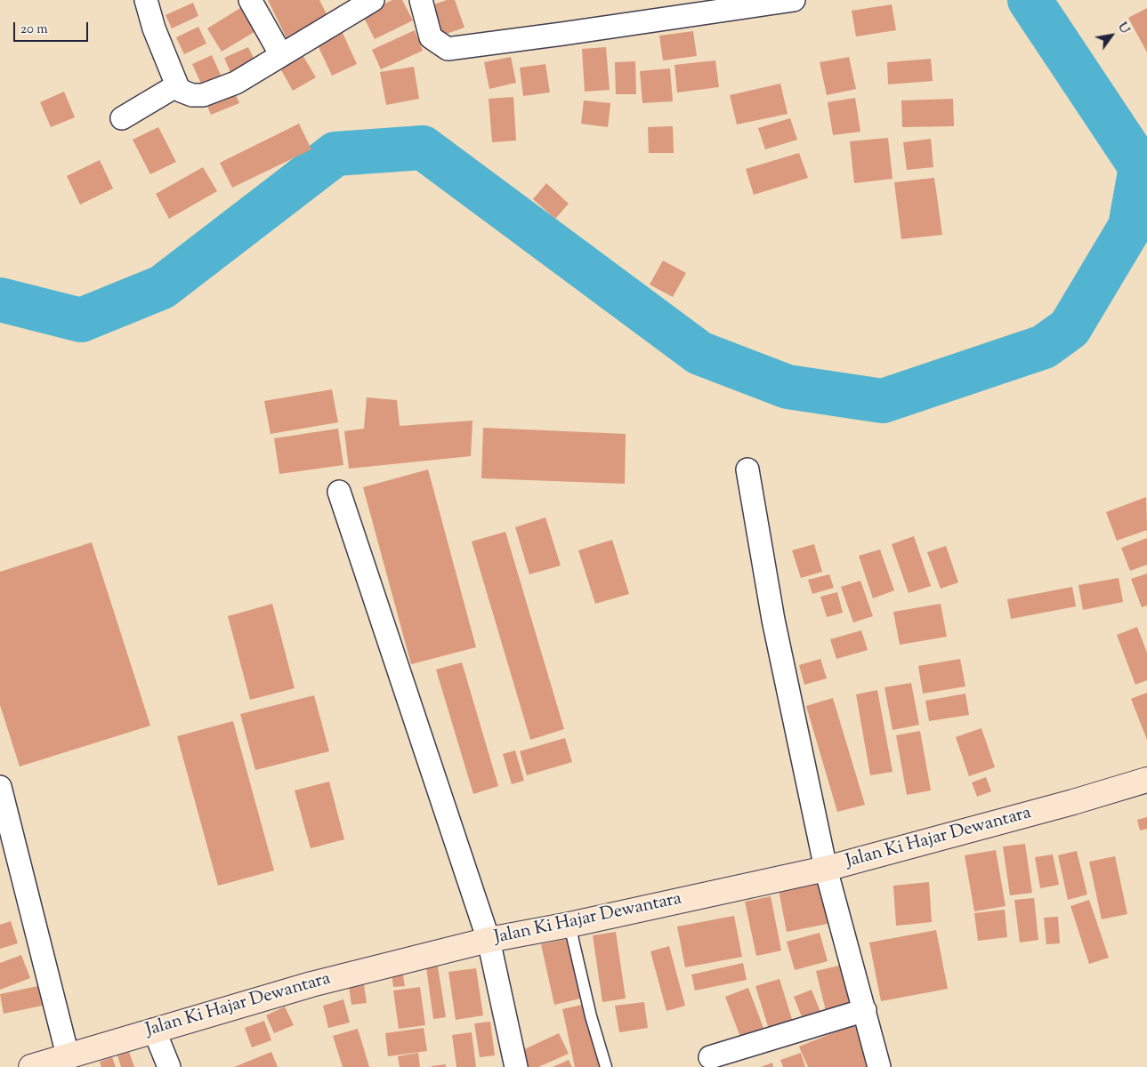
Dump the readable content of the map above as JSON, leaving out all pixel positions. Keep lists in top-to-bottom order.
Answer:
{
  "streets": {
    "main road": ["Jalan Ki Hajar Dewantara"]
  },
  "scale_bar": "20 m",
  "north": "top right"
}
